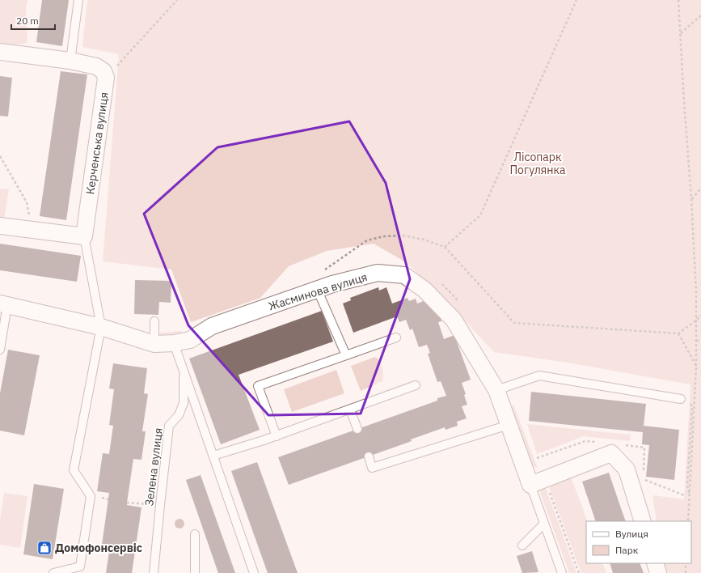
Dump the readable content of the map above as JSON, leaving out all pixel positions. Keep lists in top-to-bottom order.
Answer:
{
  "streets": {
    "street": ["Керченська вулиця", "Жасминова вулиця"],
    "lane": ["Зелена вулиця"]
  },
  "parks": ["Лісопарк Погулянка"],
  "places": {
    "shop": ["Домофонсервіс"]
  },
  "legend": ["Вулиця", "Парк"],
  "scale_bar": "20 m"
}
